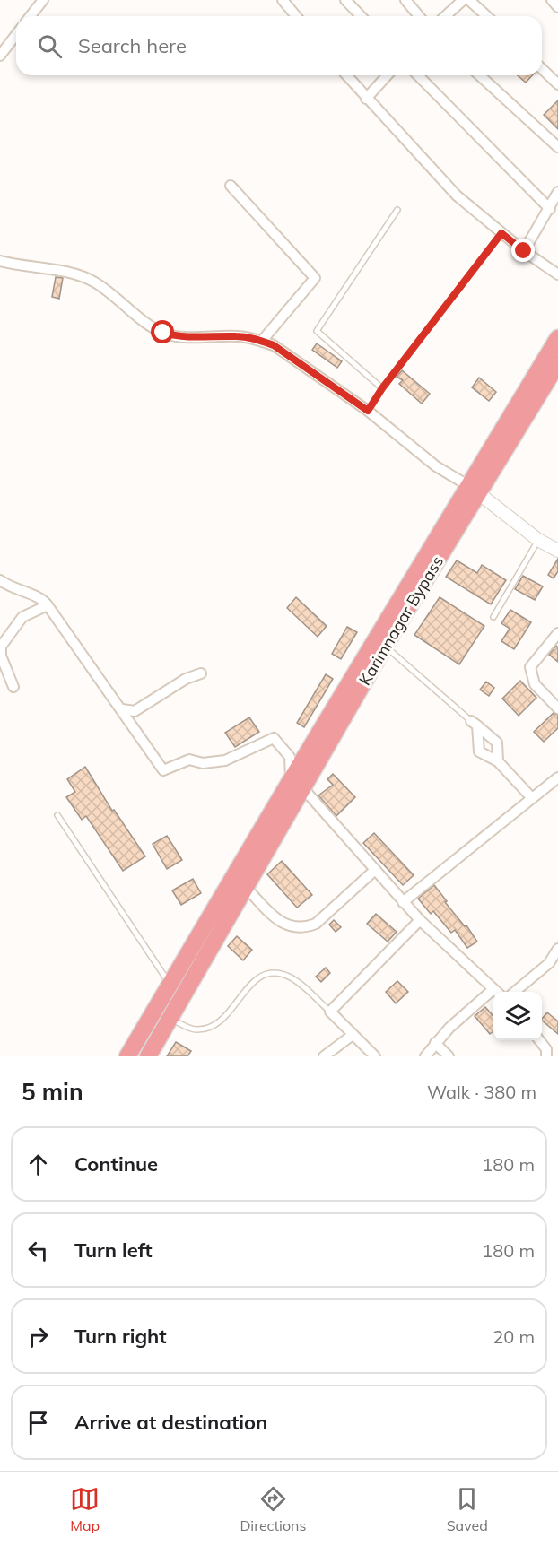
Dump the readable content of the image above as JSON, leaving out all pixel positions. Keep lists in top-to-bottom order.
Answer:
{
  "streets": {
    "highway": ["Karimnagar Bypass"]
  },
  "page": {
    "search": "Search here",
    "heading": ["5 min", "Walk · 380 m"],
    "list": [
      ["Continue", "180 m"],
      ["Turn left", "180 m"],
      ["Turn right", "20 m"],
      "Arrive at destination"
    ],
    "nav": ["Map", "Directions", "Saved"]
  }
}
